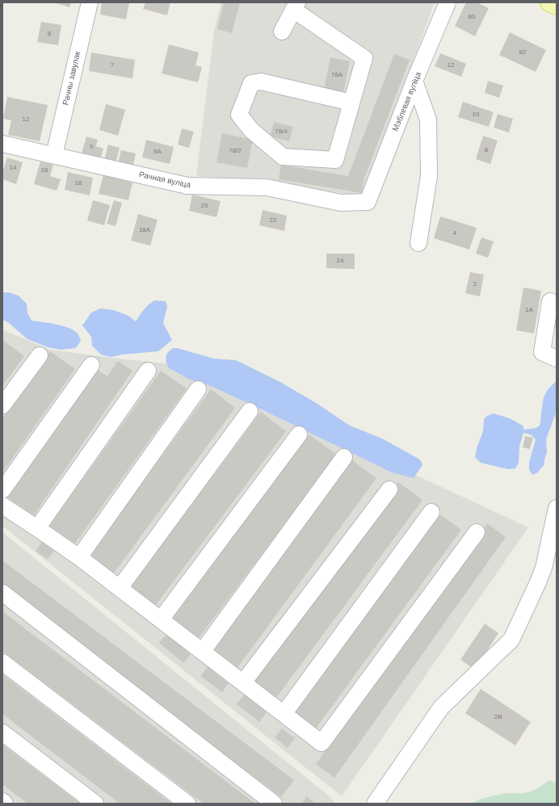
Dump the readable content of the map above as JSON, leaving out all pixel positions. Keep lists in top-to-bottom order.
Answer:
{
  "streets": {
    "street": ["Рачны завулак", "Мэблевая вуліца", "Рачная вуліца"]
  },
  "crossings": [
    ["Рачны завулак", "Рачная вуліца"],
    ["Мэблевая вуліца", "Рачная вуліца"]
  ],
  "house_numbers": [
    "80",
    "8",
    "82",
    "7",
    "12",
    "78А",
    "10",
    "12",
    "78/4",
    "9",
    "8",
    "78/2",
    "9А",
    "14",
    "16",
    "18",
    "20",
    "22",
    "18А",
    "4",
    "24",
    "2",
    "1А",
    "2В"
  ]
}
